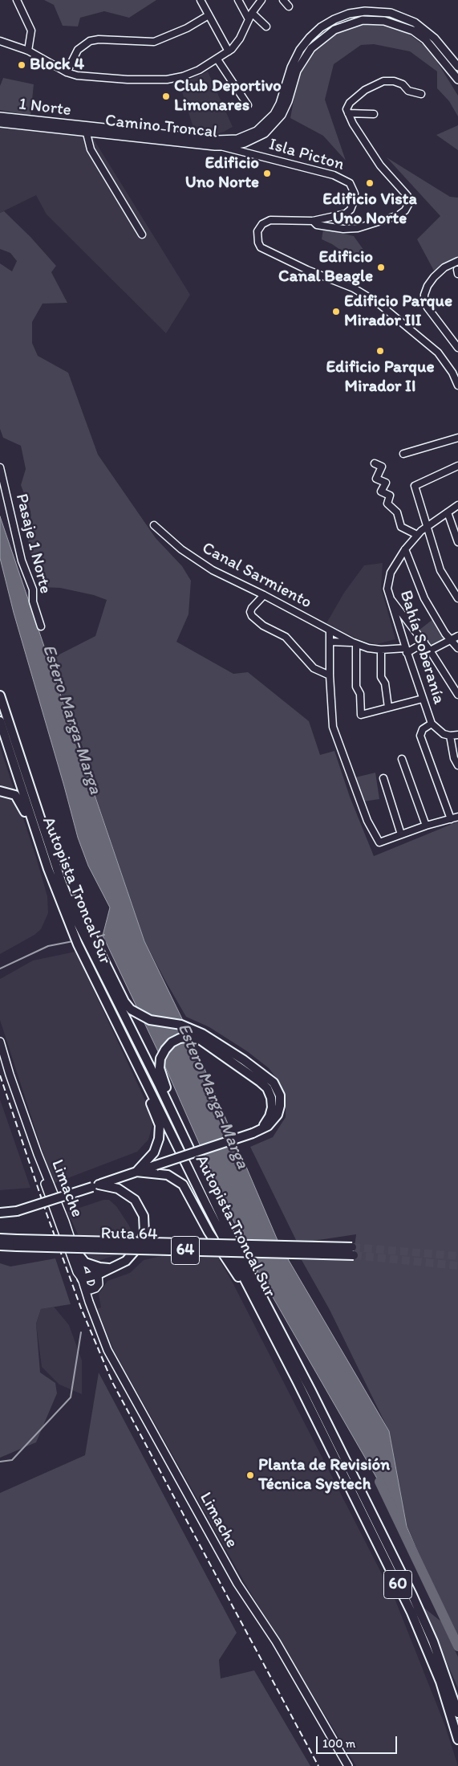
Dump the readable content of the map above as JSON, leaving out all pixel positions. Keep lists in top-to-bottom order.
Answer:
{
  "streets": {
    "highway": [
      "Autopista Troncal Sur",
      "Ruta 64",
      "64",
      "60"
    ],
    "main road": ["1 Norte", "Camino Troncal", "Limache"],
    "street": [
      "Isla Picton",
      "Pasaje 1 Norte",
      "Canal Sarmiento",
      "Bahía Soberanía"
    ]
  },
  "crossings": [
    ["1 Norte", "Camino Troncal"],
    ["Camino Troncal", "Isla Picton"],
    ["Canal Sarmiento", "Bahía Soberanía"]
  ],
  "water": ["Estero Marga-Marga"],
  "places": [
    "Block 4",
    "Club Deportivo Limonares",
    "Edificio Uno Norte",
    "Edificio Vista Uno Norte",
    "Edificio Canal Beagle",
    "Edificio Parque Mirador III",
    "Edificio Parque Mirador II",
    "Planta de Revisión Técnica Systech"
  ],
  "scale_bar": "100 m"
}
